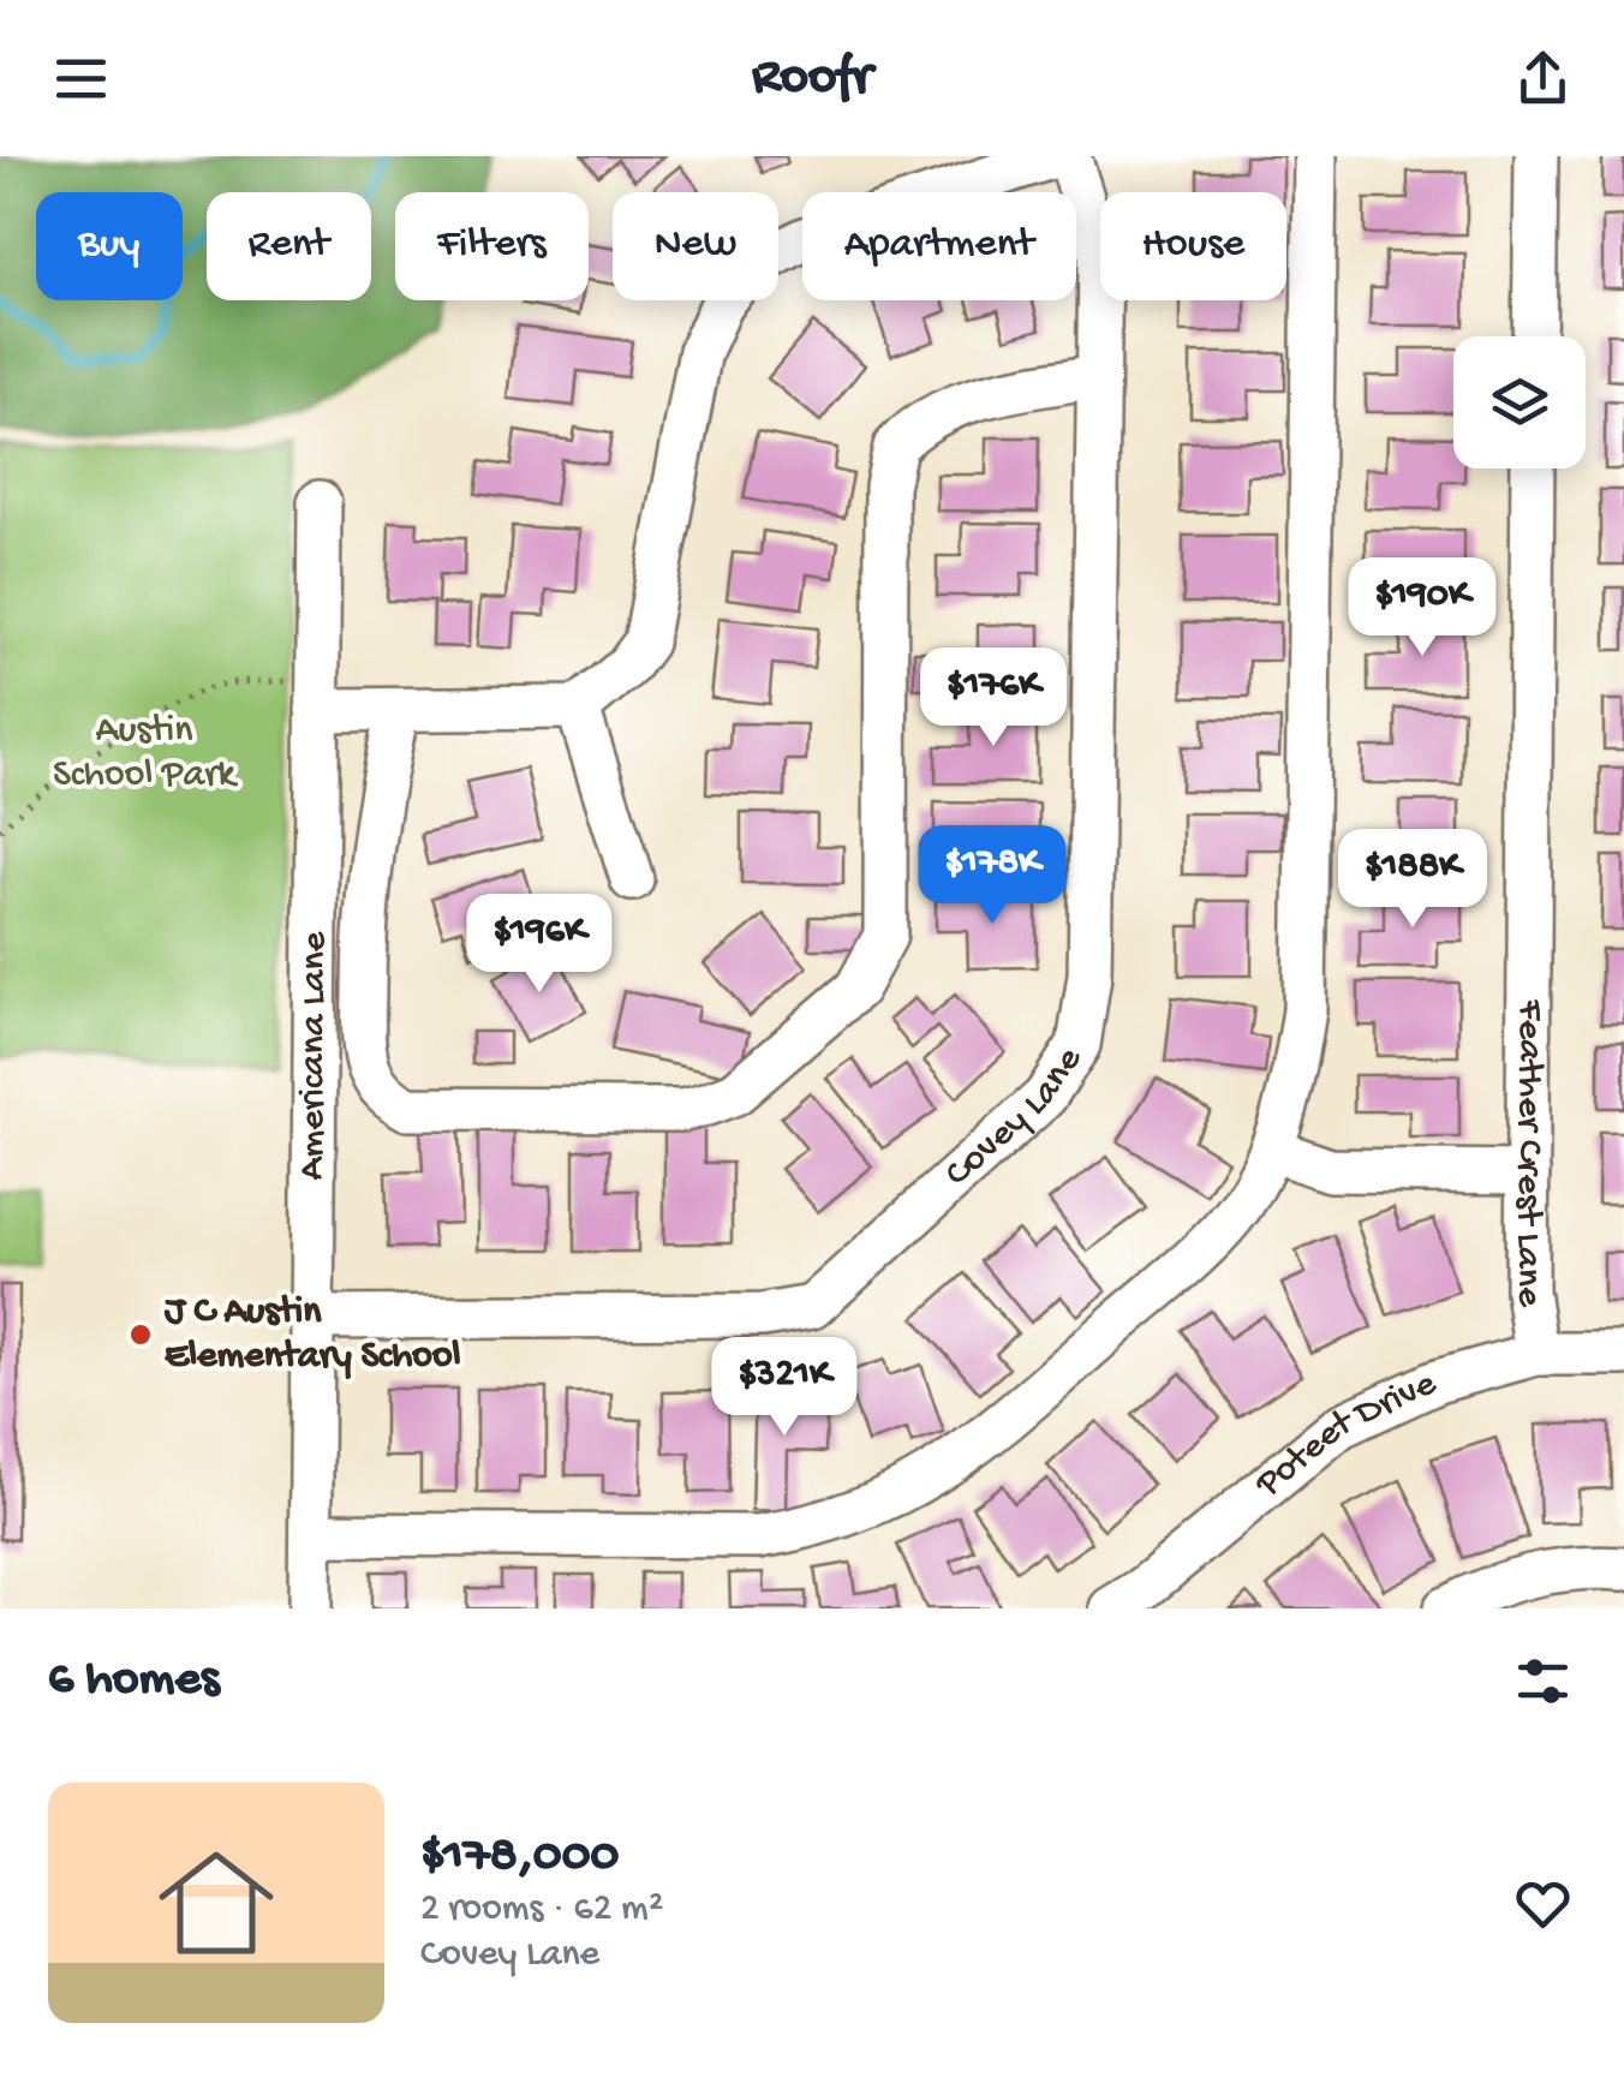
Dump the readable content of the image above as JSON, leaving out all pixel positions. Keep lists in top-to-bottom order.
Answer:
{
  "streets": {
    "street": [
      "Americana Lane",
      "Covey Lane",
      "Feather Crest Lane",
      "Poteet Drive"
    ]
  },
  "crossings": [
    ["Americana Lane", "Covey Lane"],
    ["Feather Crest Lane", "Poteet Drive"]
  ],
  "parks": ["Austin School Park"],
  "places": ["J C Austin Elementary School"],
  "page": {
    "header": "Roofr",
    "chip": [
      "Buy",
      "Rent",
      "Filters",
      "New",
      "Apartment",
      "House"
    ],
    "price": [
      "$190K",
      "$176K",
      "$178K",
      "$188K",
      "$196K",
      "$321K"
    ],
    "heading": "6 homes",
    "list": [
      {
        "name": "$178,000",
        "note": "2 rooms · 62 m² · Covey Lane"
      }
    ]
  }
}
